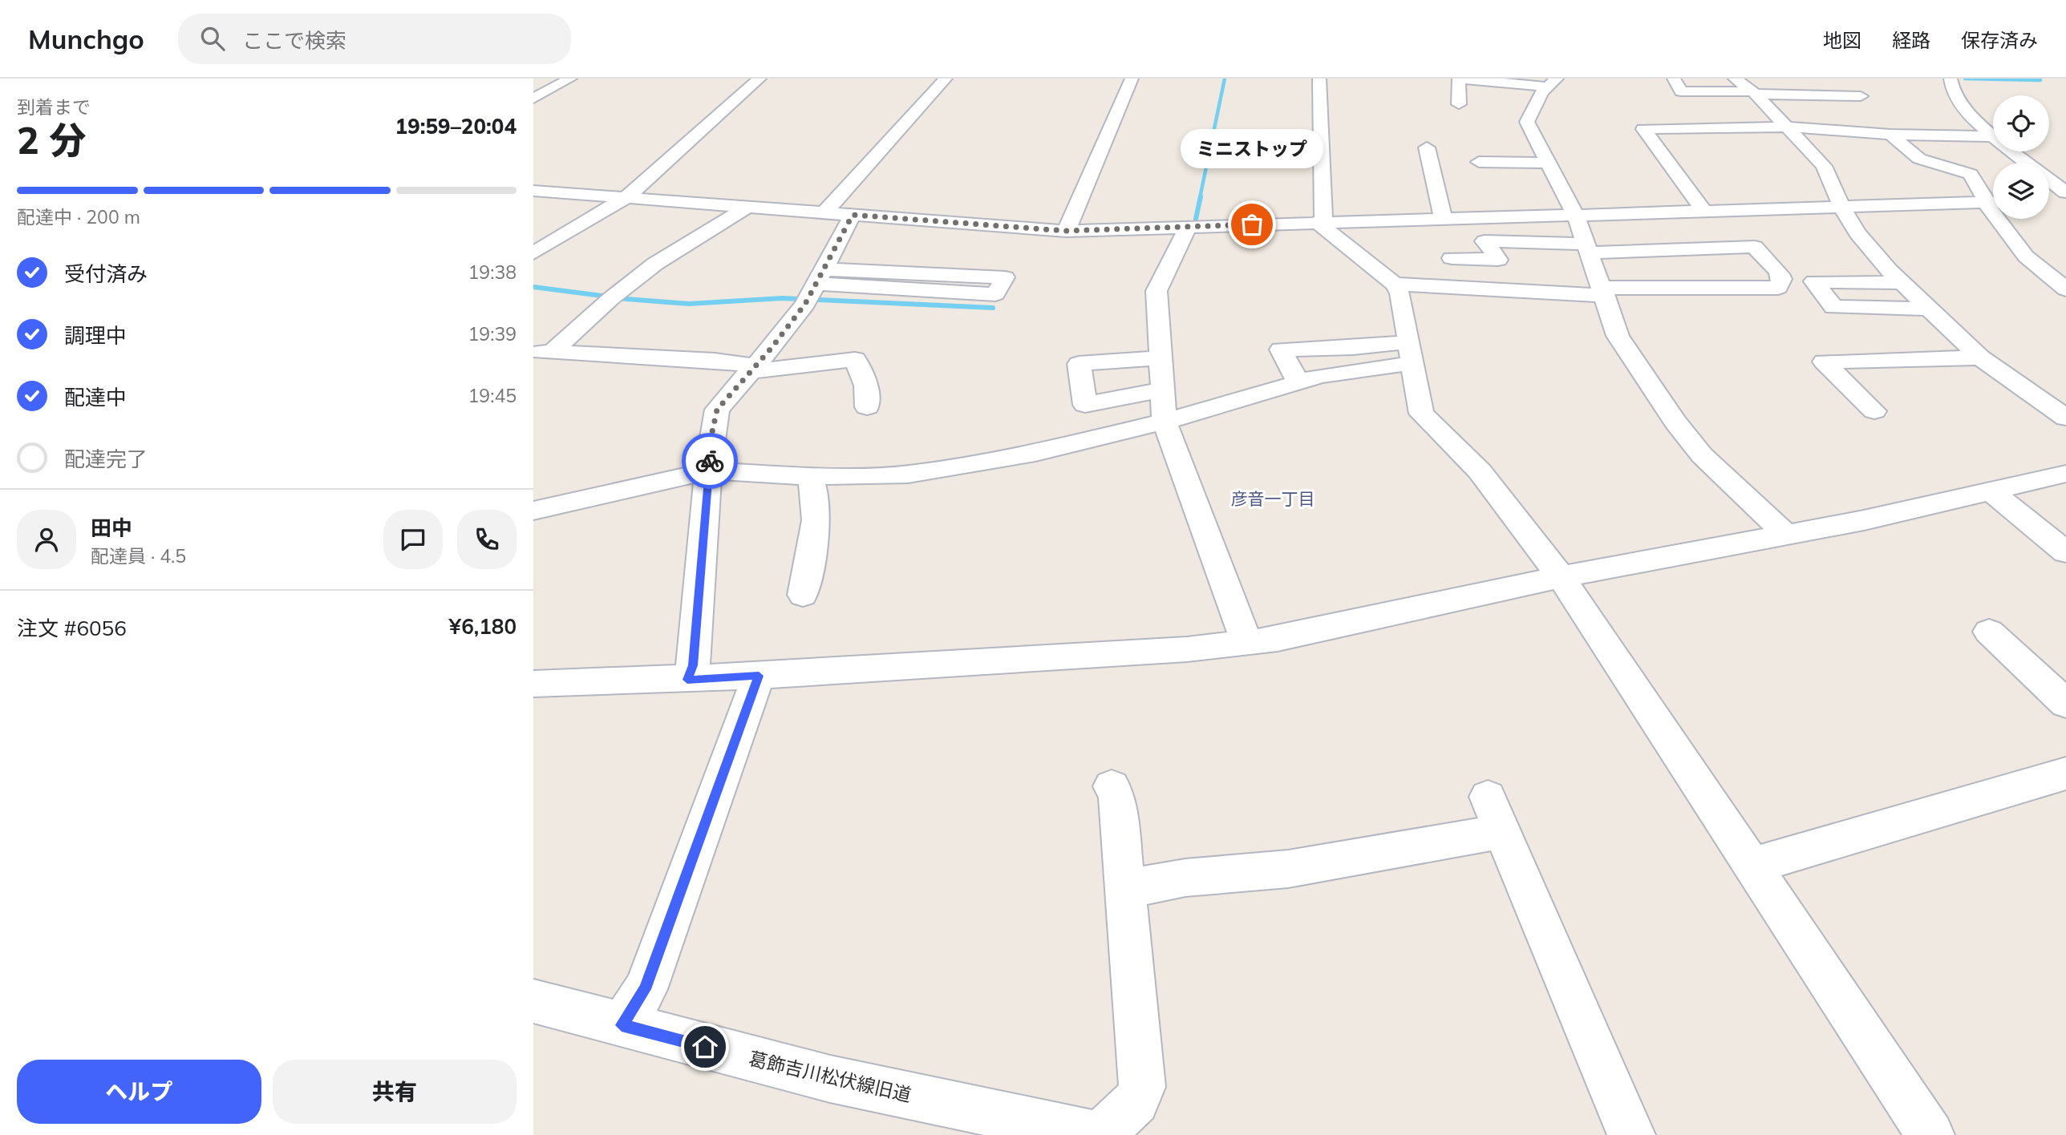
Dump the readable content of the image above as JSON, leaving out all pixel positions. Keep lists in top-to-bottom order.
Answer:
{
  "streets": {
    "street": ["葛飾吉川松伏線旧道"]
  },
  "districts": ["彦音一丁目"],
  "places": ["ミニストップ"],
  "page": {
    "header": "Munchgo",
    "search": "ここで検索",
    "nav": ["地図", "経路", "保存済み"],
    "heading": ["2 分", "到着まで", "19:59–20:04"],
    "panel": [
      "田中",
      "配達員 · 4.5",
      "注文 #6056",
      "¥6,180"
    ],
    "bubble": "ミニストップ",
    "bar": "配達中 · 200 m",
    "list": [
      ["受付済み", "19:38"],
      ["調理中", "19:39"],
      ["配達中", "19:45"],
      "配達完了"
    ],
    "buttons": ["ヘルプ", "共有"]
  }
}
